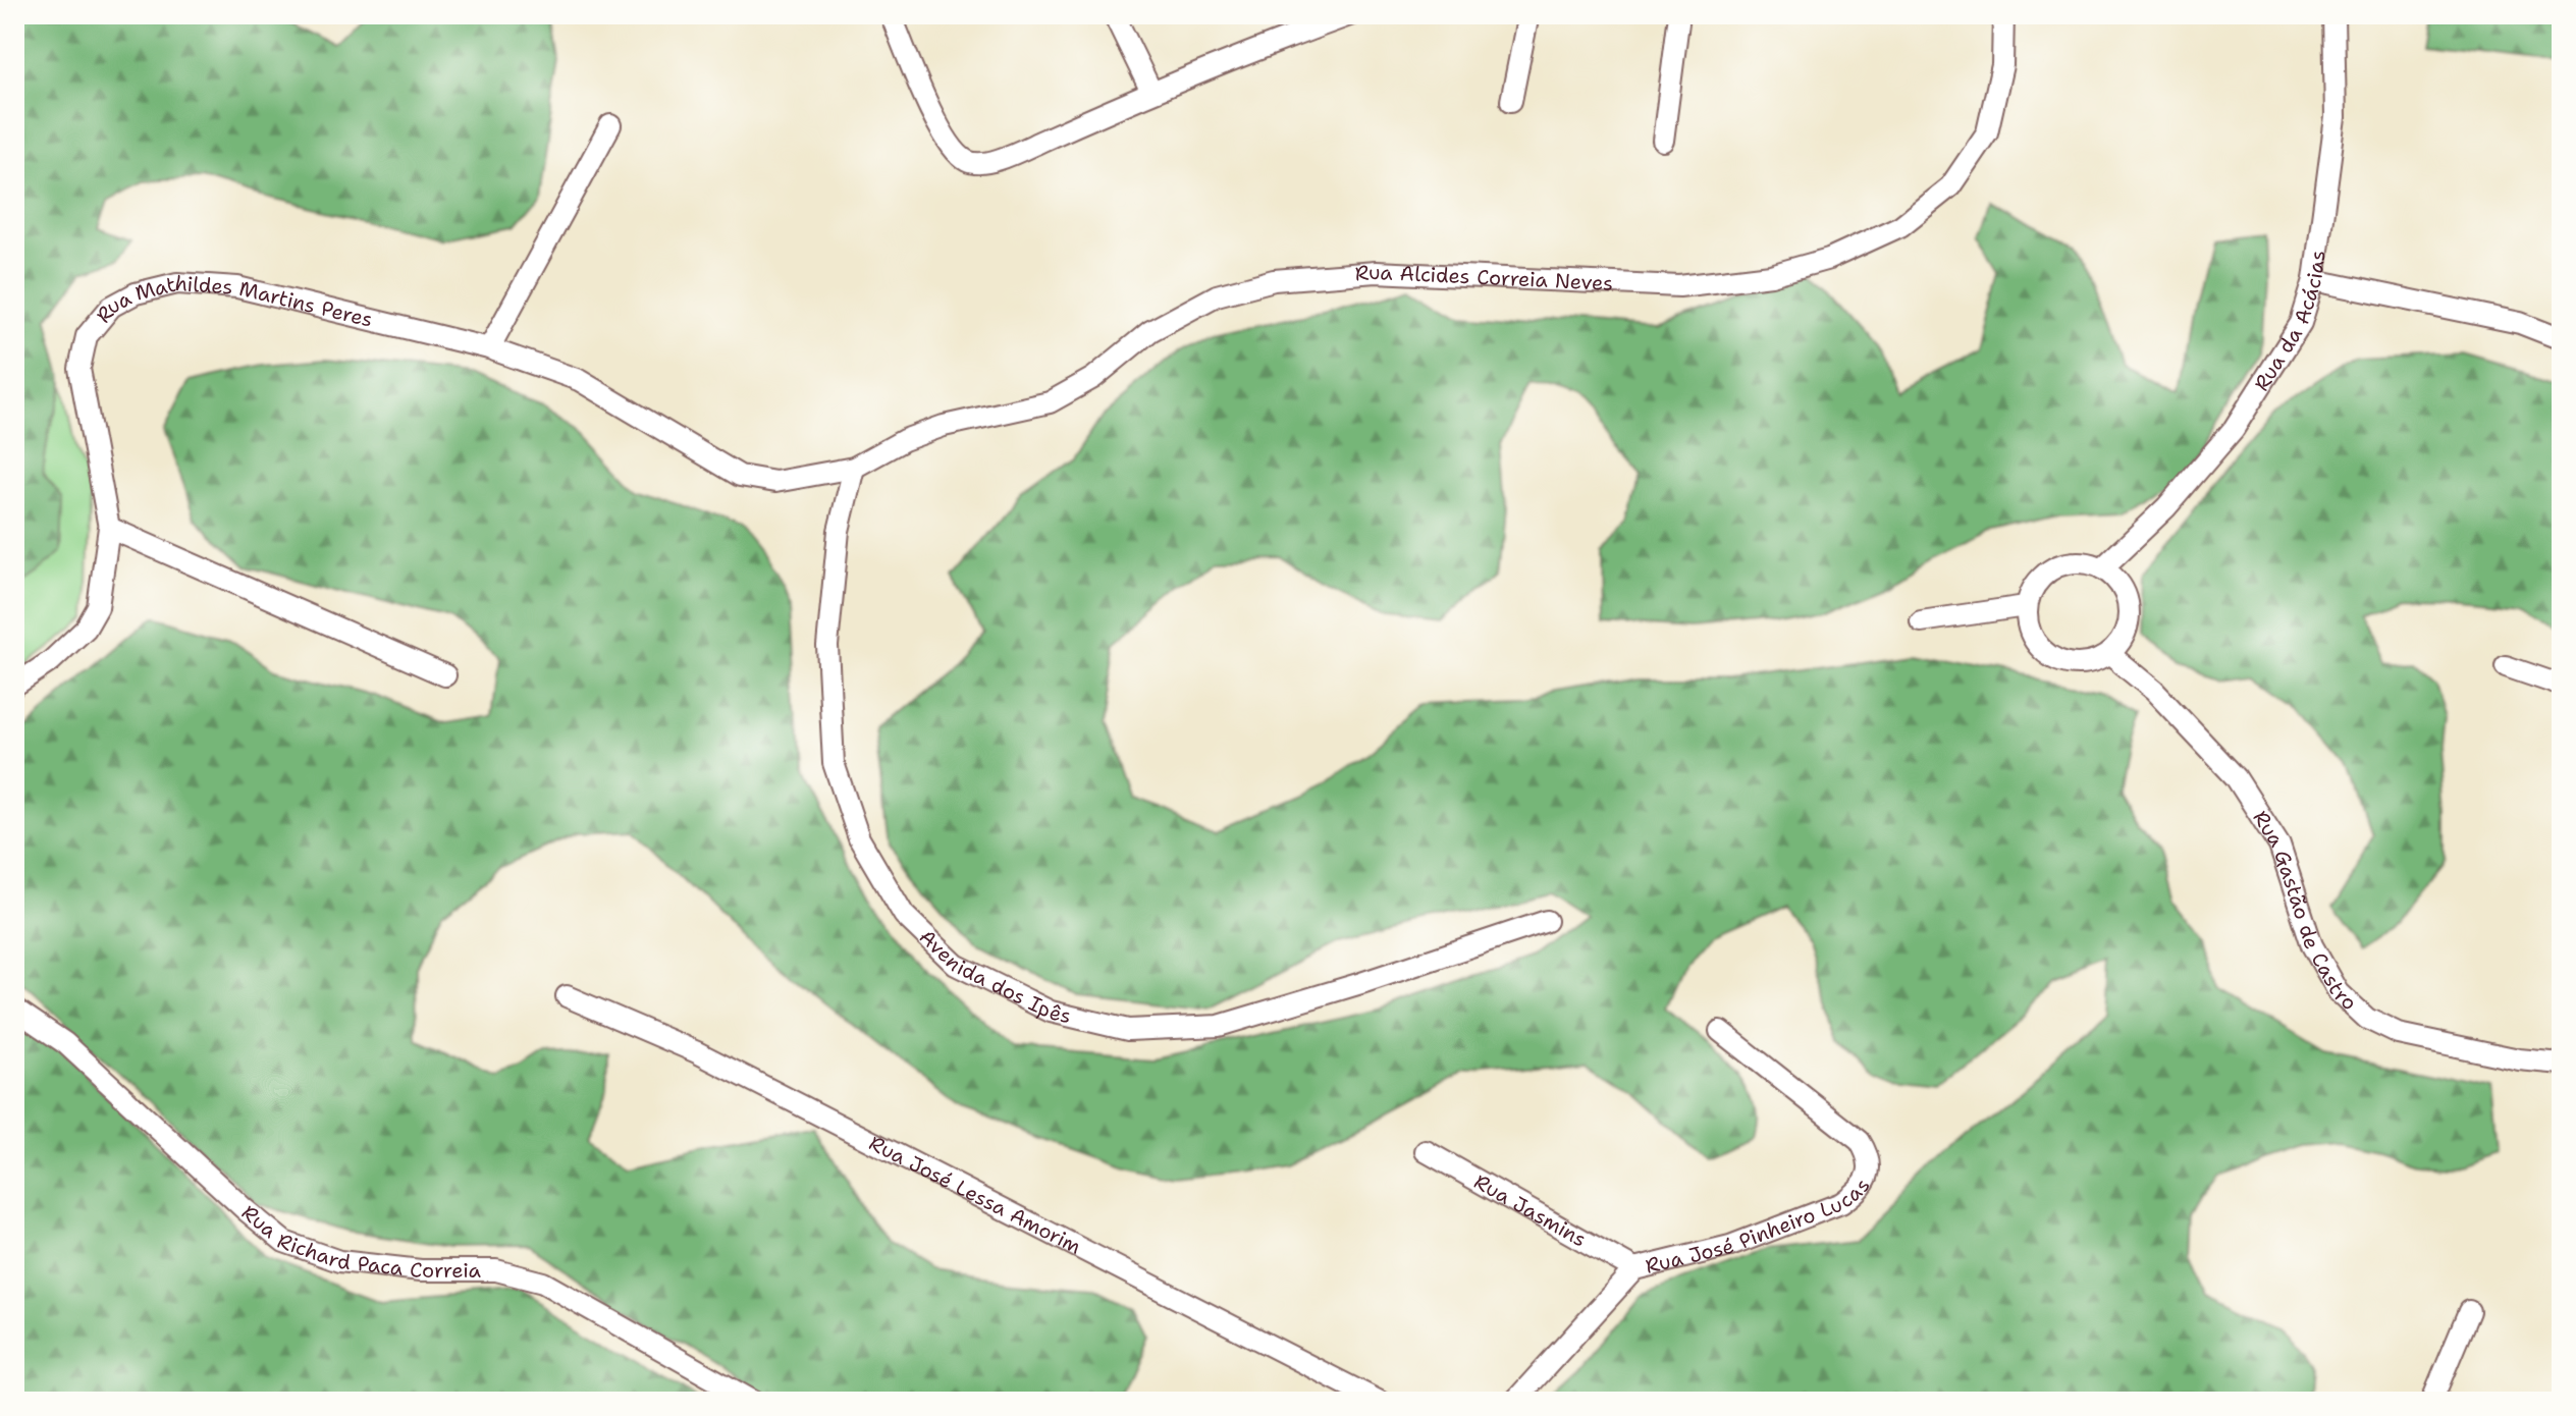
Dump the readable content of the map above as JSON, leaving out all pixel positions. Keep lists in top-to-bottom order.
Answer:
{
  "streets": {
    "street": [
      "Rua Alcides Correia Neves",
      "Rua da Acácias",
      "Rua Mathildes Martins Peres",
      "Rua Gastão de Castro",
      "Avenida dos Ipês",
      "Rua José Lessa Amorim",
      "Rua Jasmins",
      "Rua José Pinheiro Lucas",
      "Rua Richard Paca Correia"
    ]
  },
  "crossings": [
    ["Rua Alcides Correia Neves", "Rua Mathildes Martins Peres"],
    ["Rua Alcides Correia Neves", "Avenida dos Ipês"],
    ["Rua da Acácias", "Rua Gastão de Castro"],
    ["Rua Mathildes Martins Peres", "Avenida dos Ipês"],
    ["Rua Jasmins", "Rua José Pinheiro Lucas"]
  ]
}
